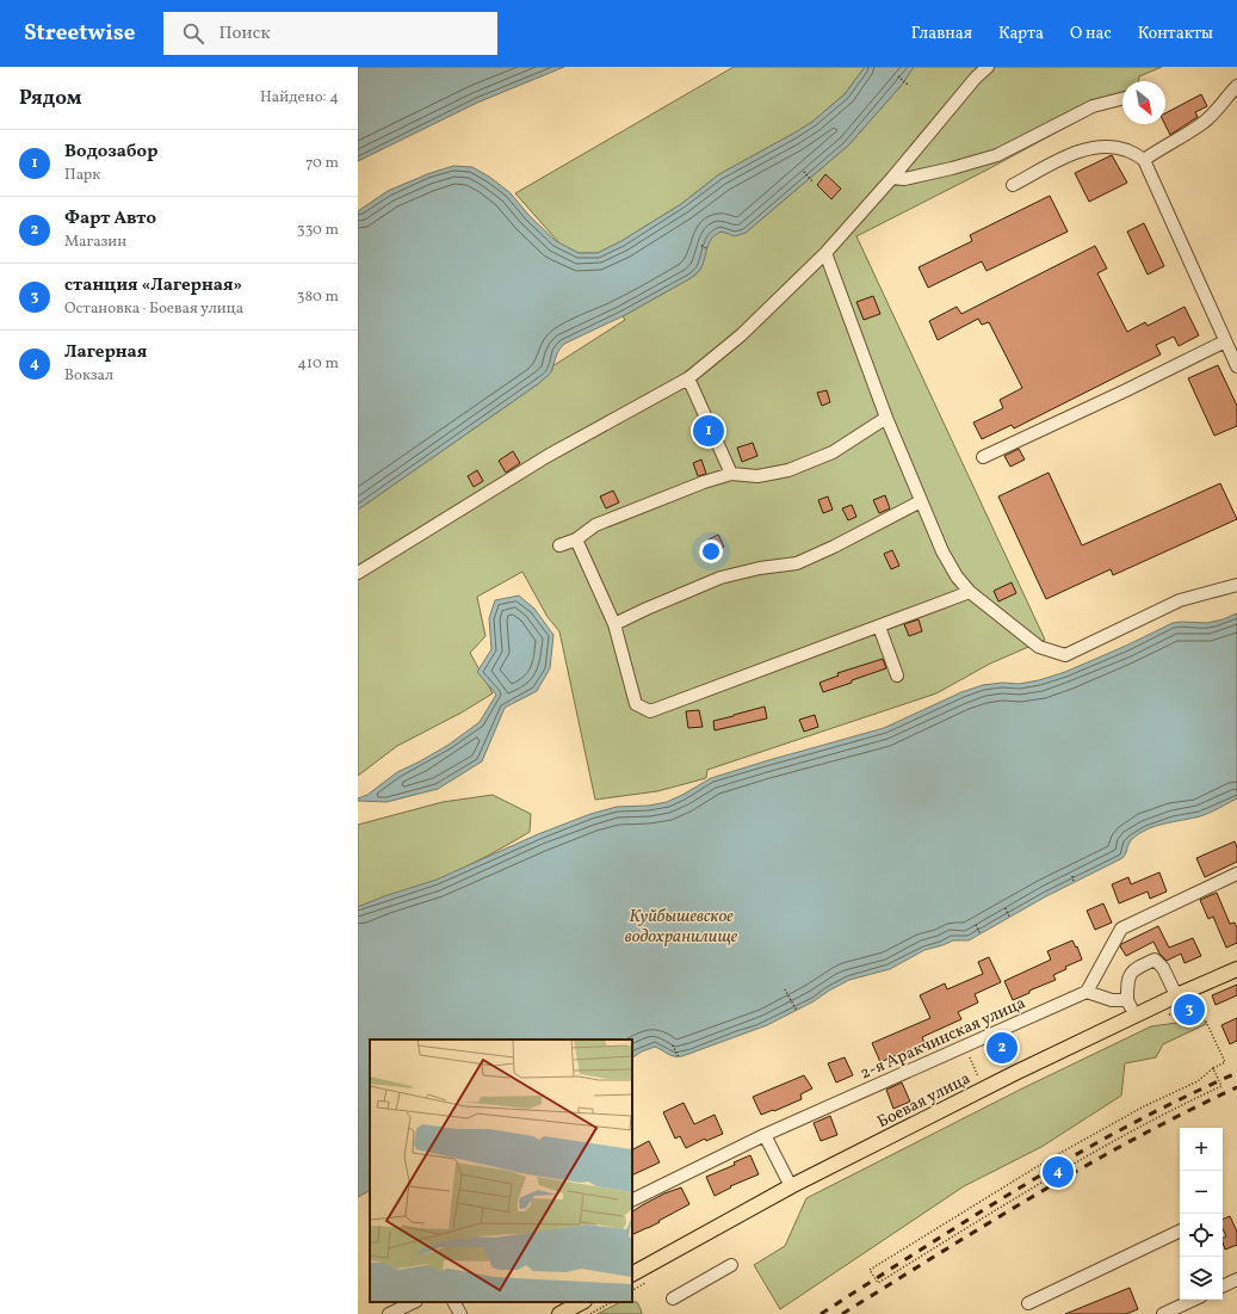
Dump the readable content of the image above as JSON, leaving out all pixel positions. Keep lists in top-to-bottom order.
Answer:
{
  "streets": {
    "main road": ["Боевая улица"],
    "street": ["2-я Аракчинская улица"]
  },
  "water": ["Куйбышевское водохранилище"],
  "north": "bottom right",
  "page": {
    "header": "Streetwise",
    "search": "Поиск",
    "nav": [
      "Главная",
      "Карта",
      "О нас",
      "Контакты"
    ],
    "heading": ["Рядом", "Найдено: 4"],
    "list": [
      {
        "mark": "1",
        "name": "Водозабор",
        "note": "Парк",
        "value": "70 m"
      },
      {
        "mark": "2",
        "name": "Фарт Авто",
        "note": "Магазин",
        "value": "330 m"
      },
      {
        "mark": "3",
        "name": "станция «Лагерная»",
        "note": "Остановка · Боевая улица",
        "value": "380 m"
      },
      {
        "mark": "4",
        "name": "Лагерная",
        "note": "Вокзал",
        "value": "410 m"
      }
    ],
    "pins": [
      "1",
      "3",
      "2",
      "4"
    ],
    "map_buttons": ["+", "−"]
  }
}
